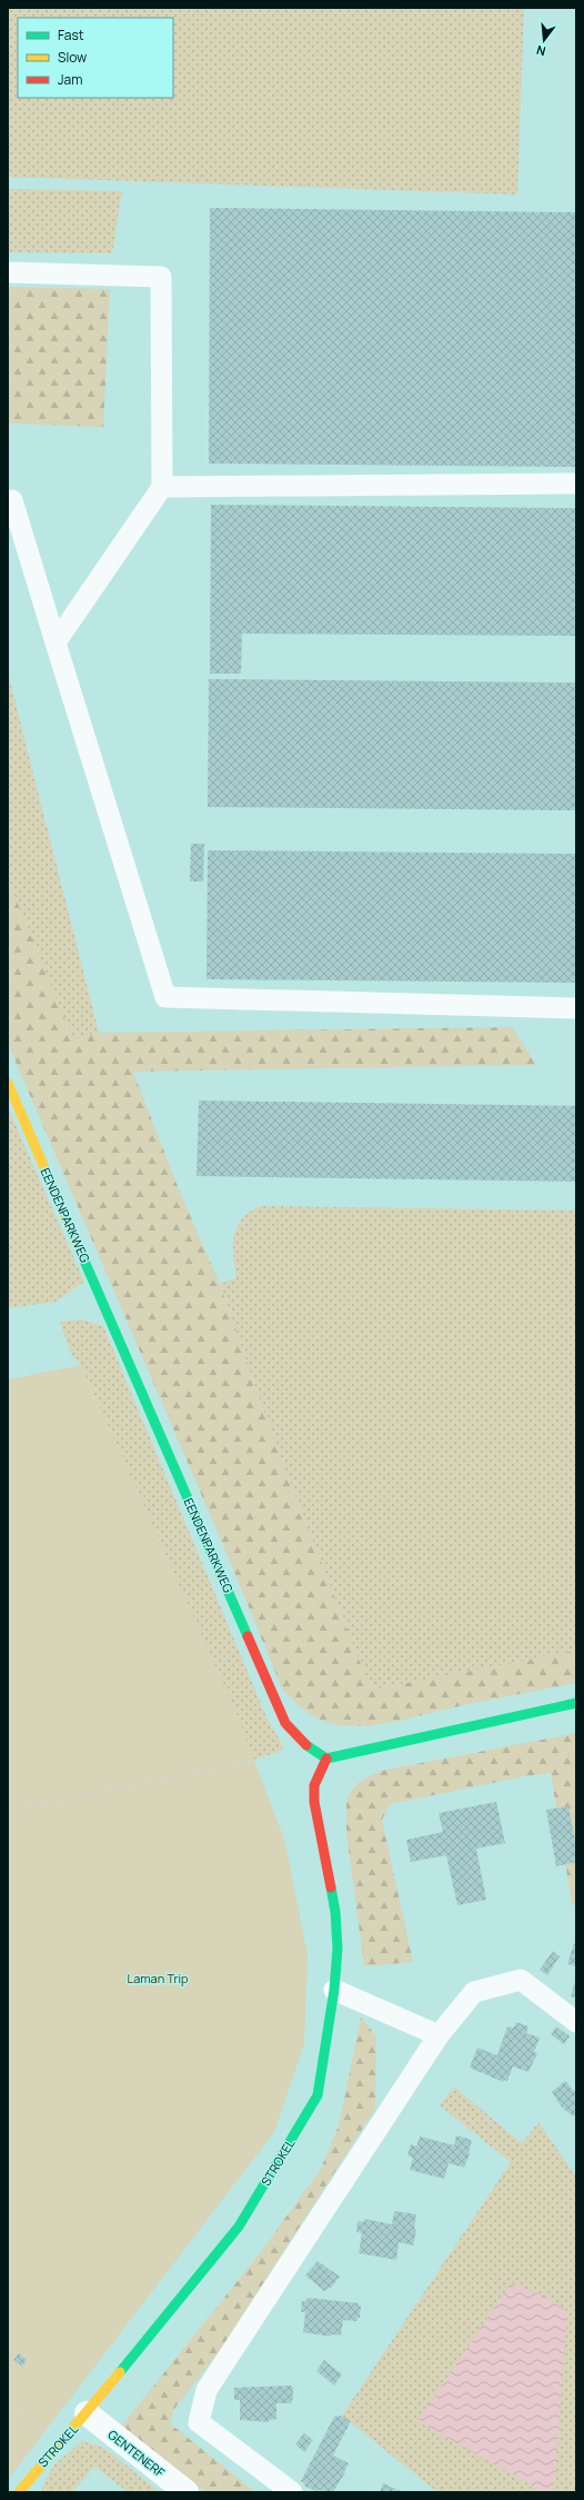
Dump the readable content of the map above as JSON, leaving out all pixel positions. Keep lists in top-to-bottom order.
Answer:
{
  "streets": {
    "street": ["EENDENPARKWEG", "STROKEL", "GENTENERF"]
  },
  "crossings": [
    ["EENDENPARKWEG", "STROKEL"],
    ["STROKEL", "GENTENERF"]
  ],
  "parks": ["Laman Trip"],
  "legend": ["Fast", "Slow", "Jam"],
  "north": "bottom"
}
